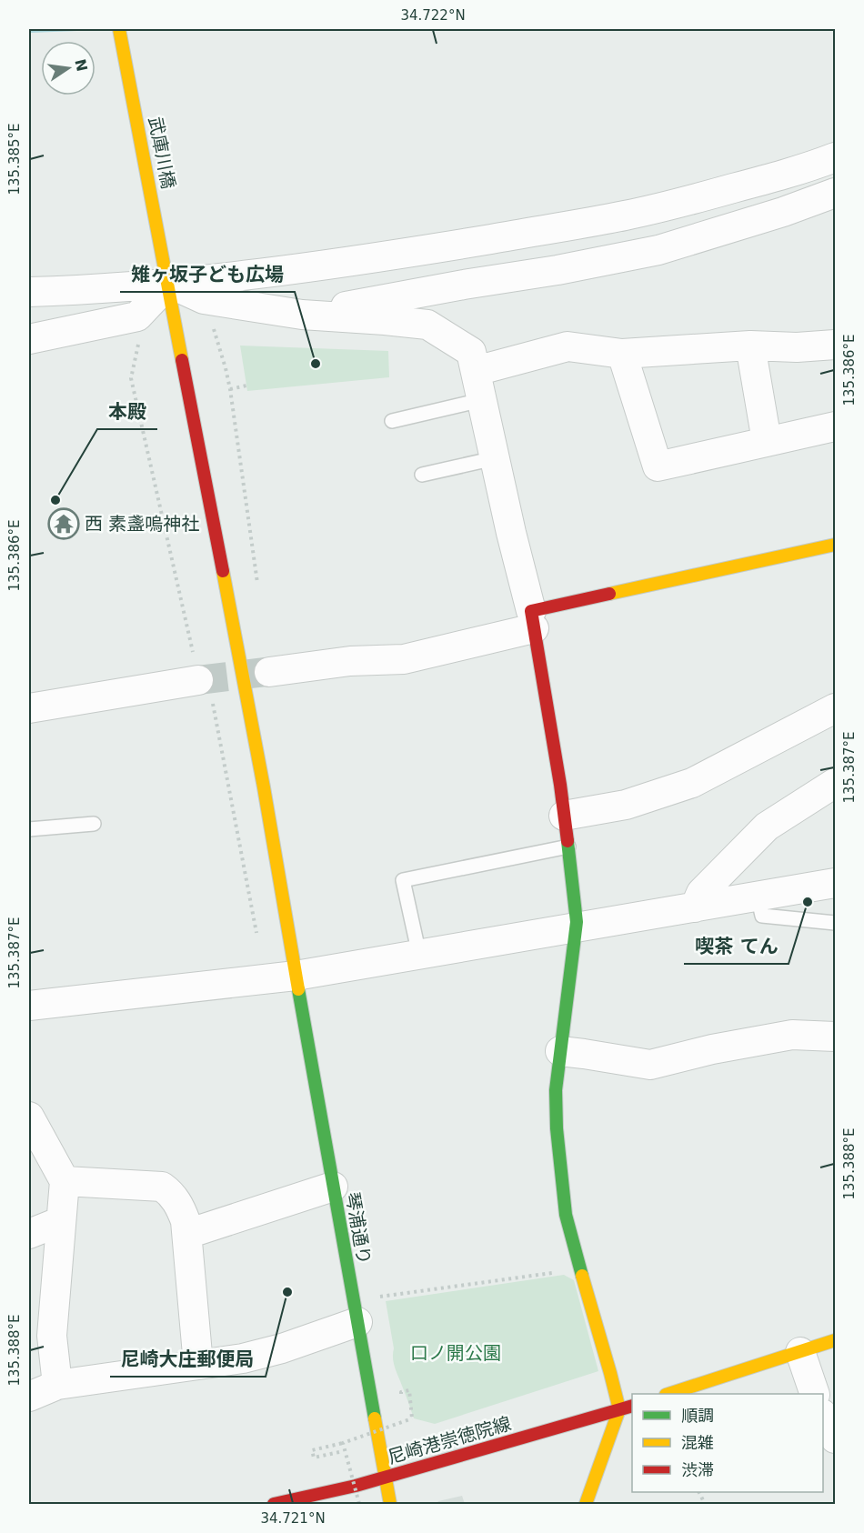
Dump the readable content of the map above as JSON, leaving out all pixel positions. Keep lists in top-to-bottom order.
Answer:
{
  "streets": {
    "street": ["武庫川橋", "琴浦通り", "尼崎港崇徳院線"]
  },
  "crossings": [
    ["武庫川橋", "琴浦通り"],
    ["琴浦通り", "尼崎港崇徳院線"]
  ],
  "parks": ["口ノ開公園"],
  "places": {
    "other": [
      "雉ヶ坂子ども広場",
      "本殿",
      "喫茶 てん",
      "尼崎大庄郵便局"
    ],
    "temple": ["西 素盞嗚神社"]
  },
  "legend": ["順調", "混雑", "渋滞"],
  "north": "right",
  "coordinates": [
    "34.722°N",
    "135.385°E",
    "135.386°E",
    "135.387°E",
    "135.388°E",
    "34.721°N"
  ]
}
